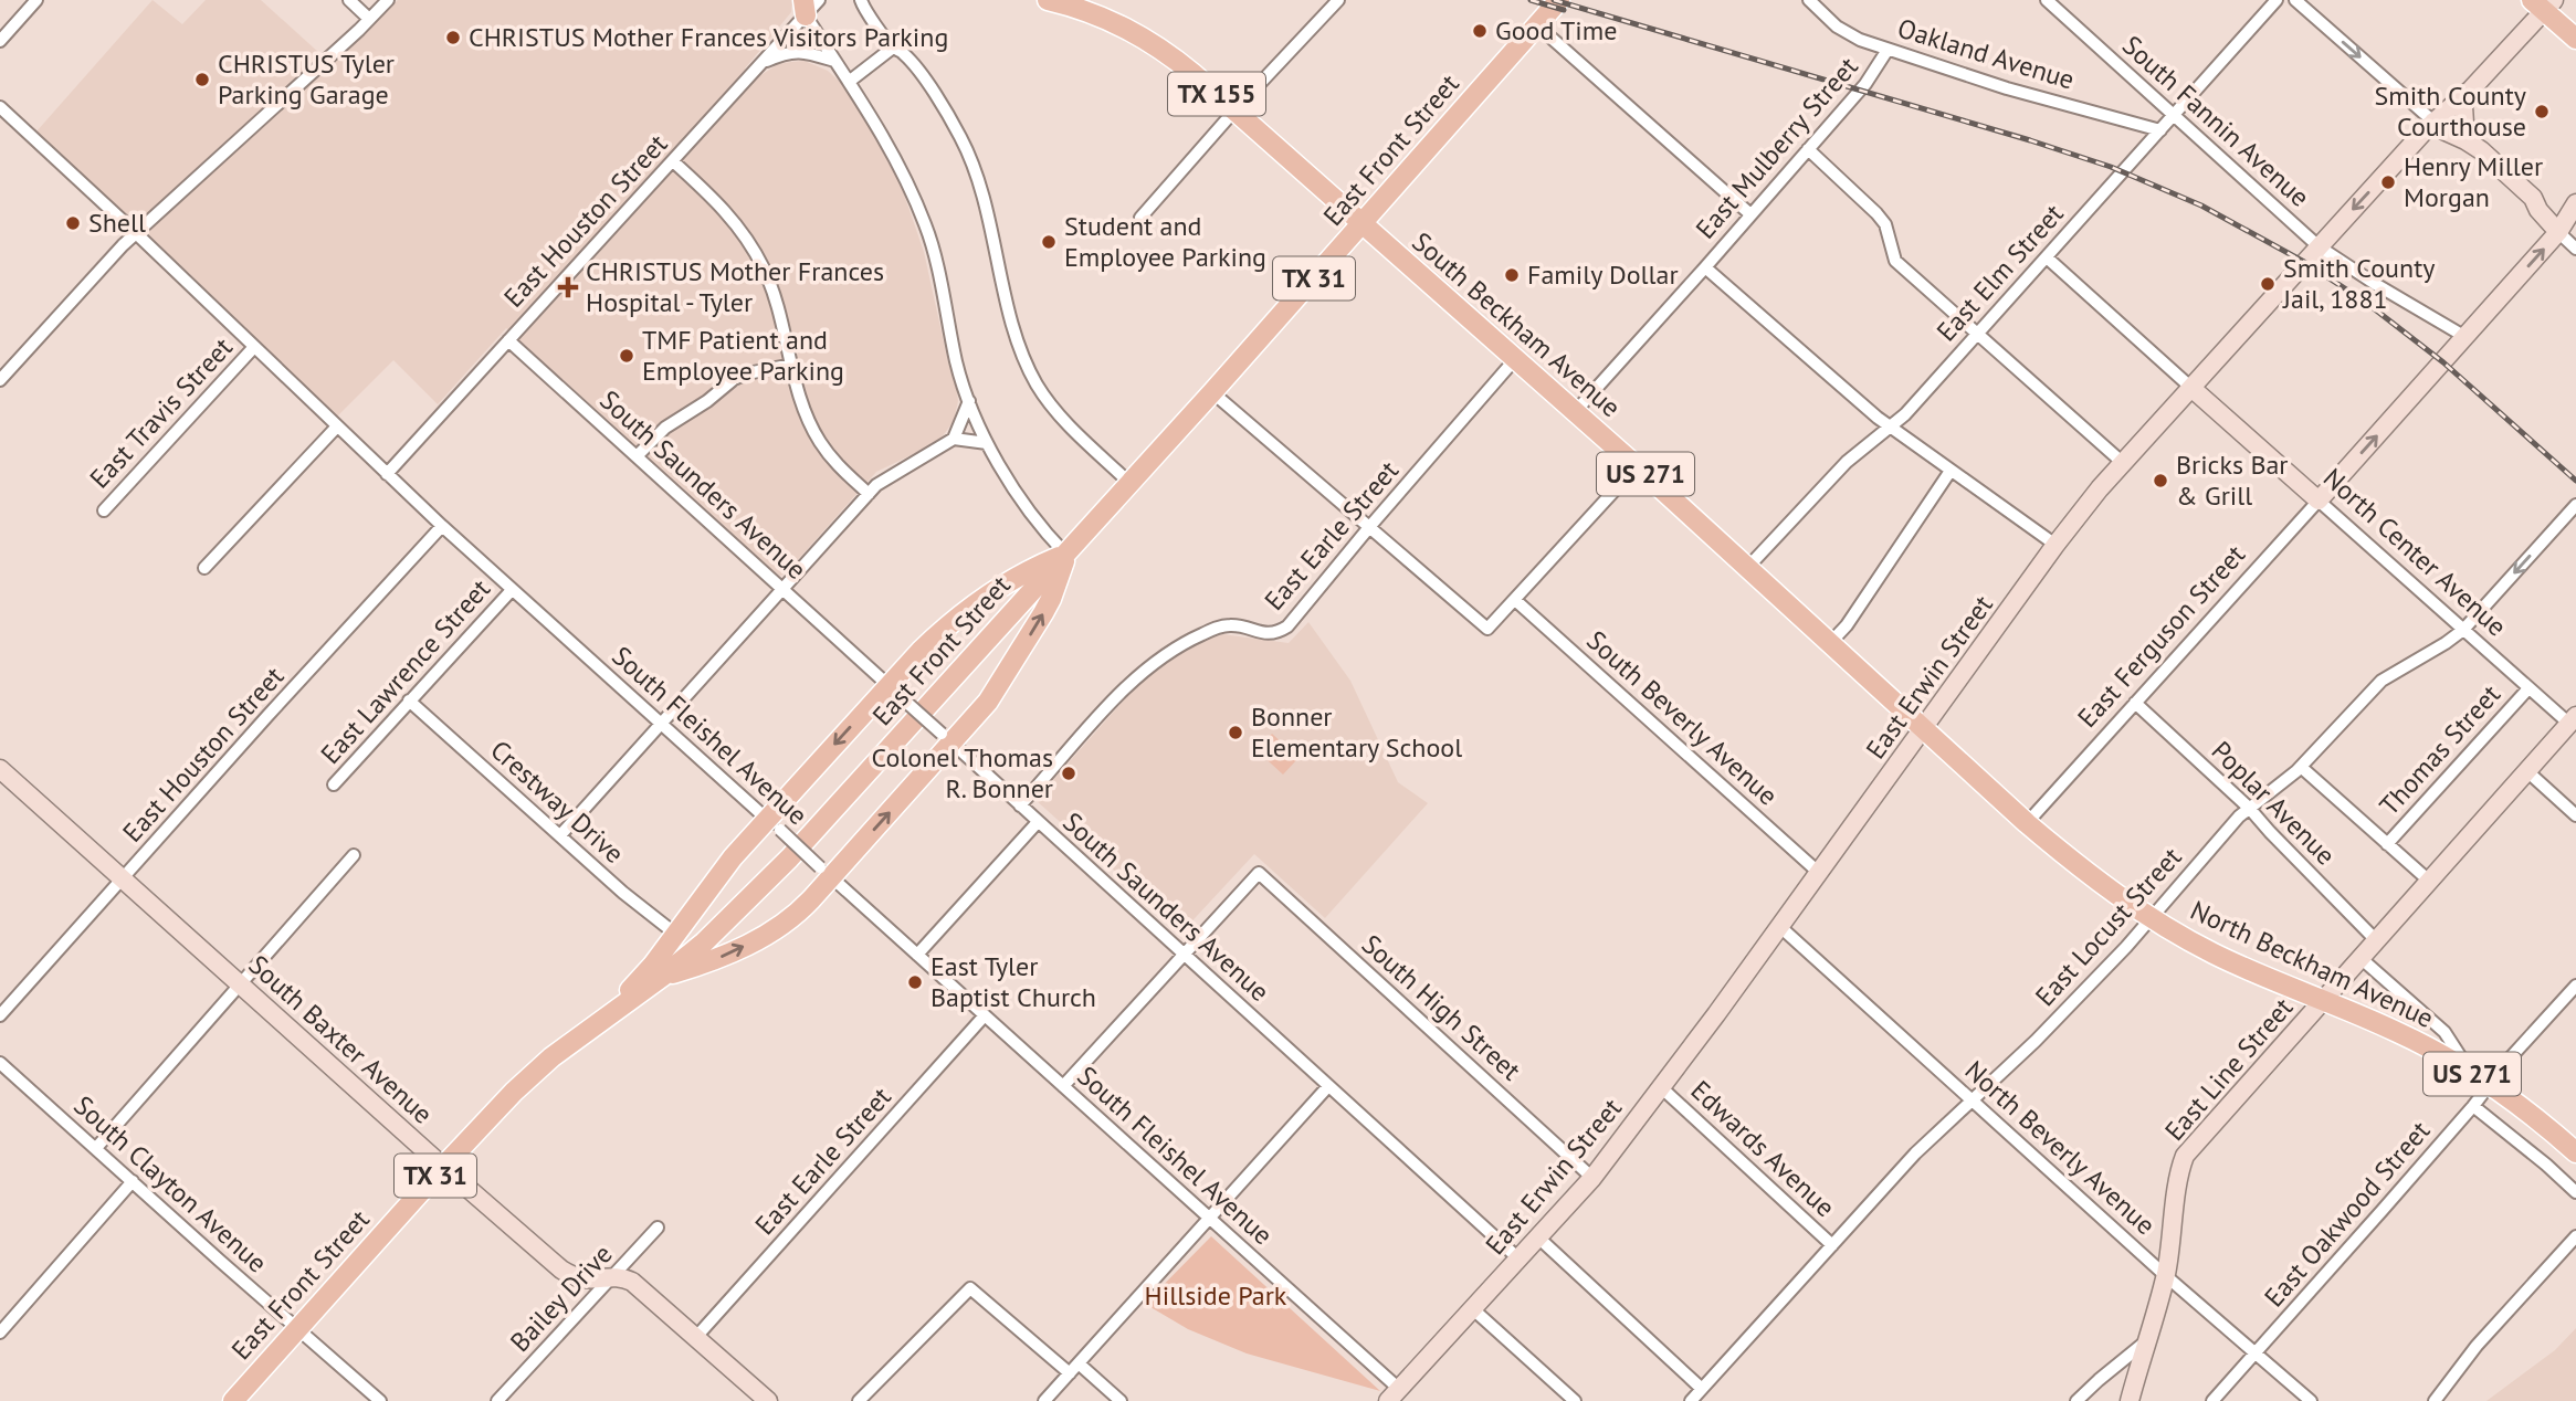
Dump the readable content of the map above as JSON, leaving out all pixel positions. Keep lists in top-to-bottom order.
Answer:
{
  "streets": {
    "main road": [
      "TX 155",
      "East Front Street",
      "TX 31",
      "South Beckham Avenue",
      "US 271",
      "North Center Avenue",
      "East Ferguson Street",
      "East Erwin Street",
      "North Beckham Avenue",
      "South Baxter Avenue",
      "East Line Street"
    ],
    "street": [
      "Oakland Avenue",
      "South Fannin Avenue",
      "East Mulberry Street",
      "East Houston Street",
      "East Elm Street",
      "East Travis Street",
      "South Saunders Avenue",
      "East Earle Street",
      "East Lawrence Street",
      "South Beverly Avenue",
      "South Fleishel Avenue",
      "Thomas Street",
      "Crestway Drive",
      "Poplar Avenue",
      "East Locust Street",
      "South High Street",
      "North Beverly Avenue",
      "Edwards Avenue",
      "South Clayton Avenue",
      "East Oakwood Street",
      "Bailey Drive"
    ]
  },
  "crossings": [
    ["Oakland Avenue", "East Mulberry Street"],
    ["Oakland Avenue", "East Elm Street"],
    ["South Fannin Avenue", "East Elm Street"],
    ["South Fannin Avenue", "East Ferguson Street"],
    ["South Fannin Avenue", "East Erwin Street"],
    ["East Mulberry Street", "South Beckham Avenue"],
    ["East Front Street", "South Beckham Avenue"],
    ["East Front Street", "South Baxter Avenue"],
    ["East Front Street", "South Clayton Avenue"],
    ["East Houston Street", "South Saunders Avenue"],
    ["East Houston Street", "South Fleishel Avenue"],
    ["East Houston Street", "South Baxter Avenue"],
    ["East Elm Street", "South Beckham Avenue"],
    ["South Beckham Avenue", "East Earle Street"],
    ["South Beckham Avenue", "East Erwin Street"],
    ["South Beckham Avenue", "North Beckham Avenue"],
    ["East Travis Street", "South Fleishel Avenue"],
    ["South Saunders Avenue", "East Earle Street"],
    ["South Saunders Avenue", "East Erwin Street"],
    ["South Saunders Avenue", "South High Street"],
    ["East Earle Street", "South Fleishel Avenue"],
    ["East Earle Street", "South Baxter Avenue"],
    ["North Center Avenue", "East Ferguson Street"],
    ["North Center Avenue", "East Erwin Street"],
    ["North Center Avenue", "Thomas Street"],
    ["North Center Avenue", "East Locust Street"],
    ["North Center Avenue", "East Line Street"],
    ["East Ferguson Street", "Poplar Avenue"],
    ["East Ferguson Street", "North Beckham Avenue"],
    ["East Lawrence Street", "South Fleishel Avenue"],
    ["East Lawrence Street", "Crestway Drive"],
    ["East Erwin Street", "South Beverly Avenue"],
    ["East Erwin Street", "South Fleishel Avenue"],
    ["East Erwin Street", "North Beckham Avenue"],
    ["East Erwin Street", "South High Street"],
    ["East Erwin Street", "North Beverly Avenue"],
    ["East Erwin Street", "Edwards Avenue"],
    ["Poplar Avenue", "East Locust Street"],
    ["Poplar Avenue", "East Line Street"],
    ["East Locust Street", "North Beckham Avenue"],
    ["East Locust Street", "North Beverly Avenue"],
    ["East Locust Street", "Edwards Avenue"],
    ["North Beckham Avenue", "East Line Street"],
    ["North Beckham Avenue", "East Oakwood Street"],
    ["South Baxter Avenue", "Bailey Drive"],
    ["East Line Street", "North Beverly Avenue"],
    ["North Beverly Avenue", "East Oakwood Street"]
  ],
  "one_way": ["East Ferguson Street"],
  "parks": ["Hillside Park"],
  "places": {
    "other": [
      "Good Time",
      "CHRISTUS Mother Frances Visitors Parking",
      "CHRISTUS Tyler Parking Garage",
      "Smith County Courthouse",
      "Henry Miller Morgan",
      "Shell",
      "Student and Employee Parking",
      "Family Dollar",
      "Smith County Jail, 1881",
      "TMF Patient and Employee Parking",
      "Bricks Bar & Grill",
      "Bonner Elementary School",
      "Colonel Thomas R. Bonner",
      "East Tyler Baptist Church"
    ],
    "health": ["CHRISTUS Mother Frances Hospital - Tyler"]
  }
}
